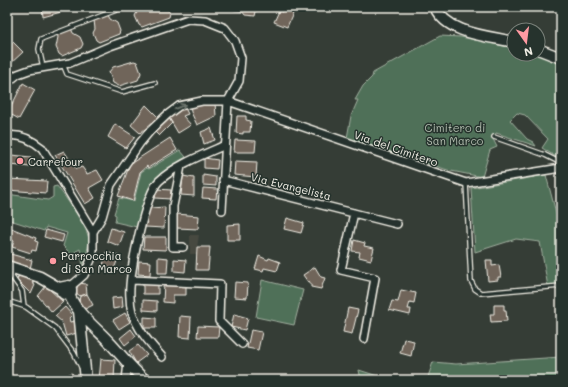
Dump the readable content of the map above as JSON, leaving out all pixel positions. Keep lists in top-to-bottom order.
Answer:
{
  "streets": {
    "street": ["Via del Cimitero", "Via Evangelista"]
  },
  "parks": ["Cimitero di San Marco"],
  "places": ["Carrefour", "Parrocchia di San Marco"],
  "north": "bottom"
}
